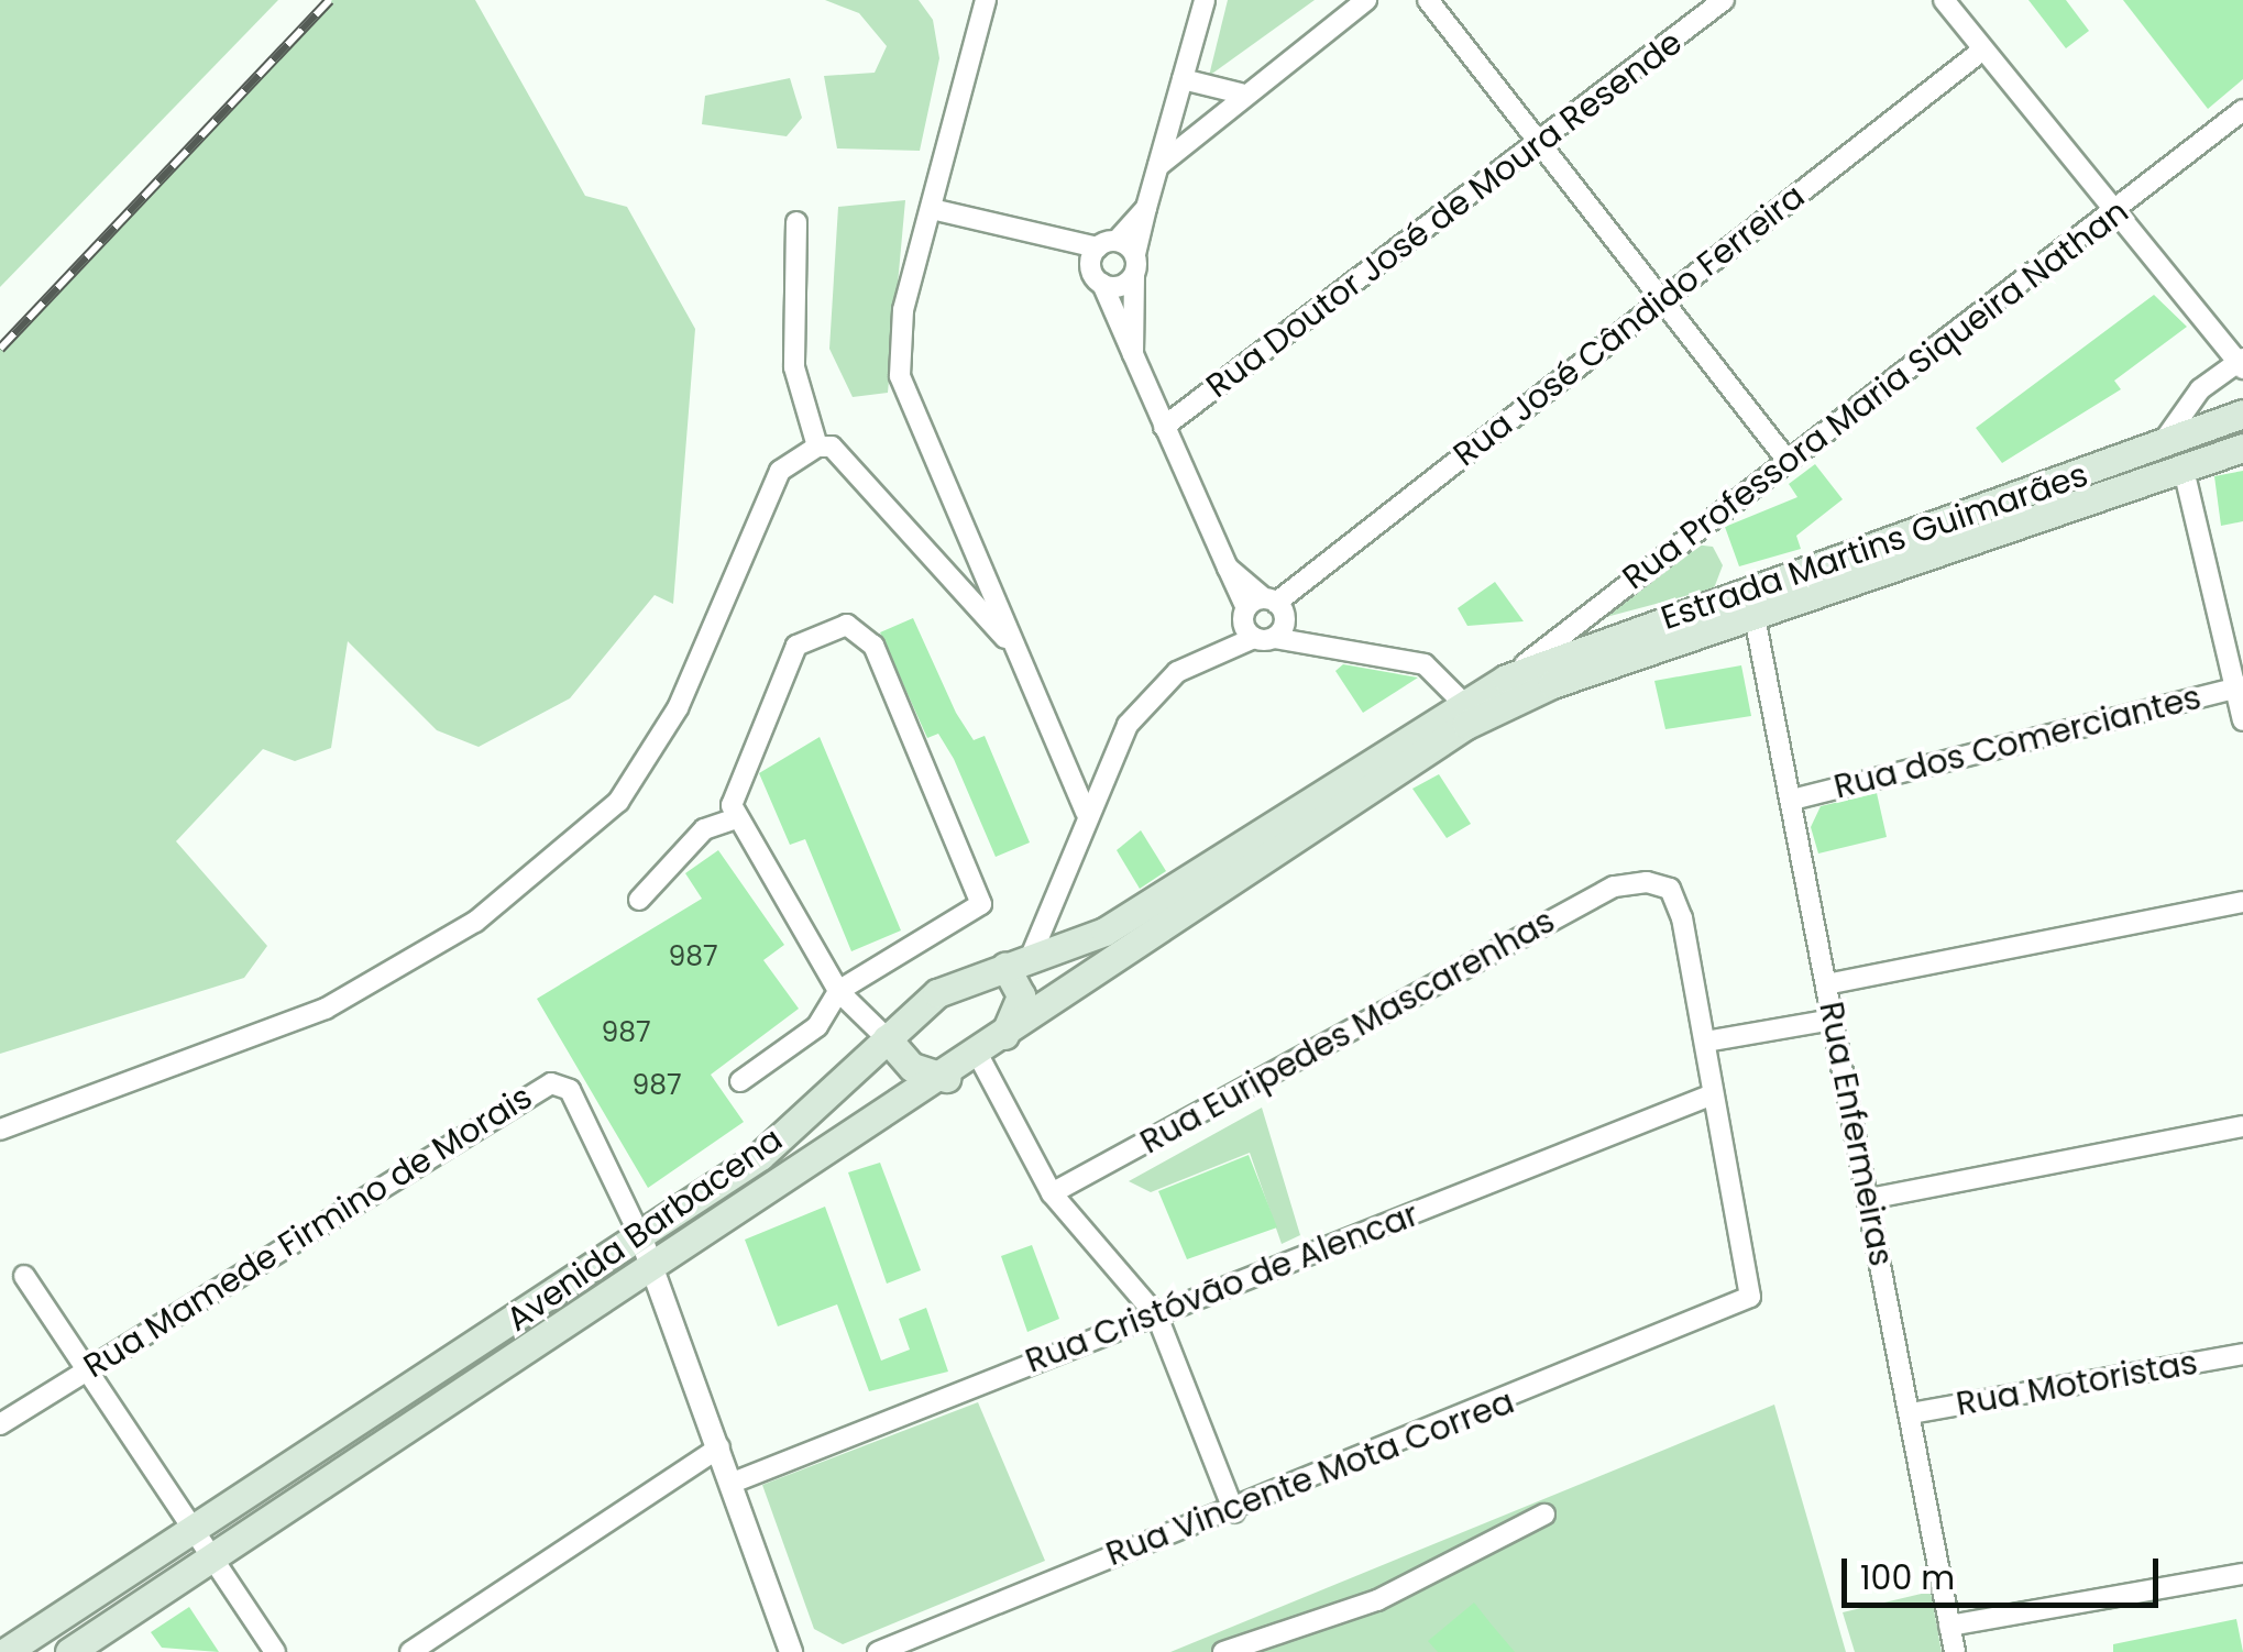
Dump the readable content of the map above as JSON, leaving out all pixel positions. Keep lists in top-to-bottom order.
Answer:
{
  "streets": {
    "main road": ["Estrada Martins Guimarães", "Avenida Barbacena"],
    "street": [
      "Rua Doutor José de Moura Resende",
      "Rua José Cândido Ferreira",
      "Rua Professora Maria Siqueira Nathan",
      "Rua dos Comerciantes",
      "Rua Euripedes Mascarenhas",
      "Rua Enfermeiras",
      "Rua Mamede Firmino de Morais",
      "Rua Cristóvão de Alencar",
      "Rua Motoristas",
      "Rua Vincente Mota Correa"
    ]
  },
  "crossings": [
    ["Rua Professora Maria Siqueira Nathan", "Estrada Martins Guimarães"],
    ["Rua Professora Maria Siqueira Nathan", "Avenida Barbacena"],
    ["Estrada Martins Guimarães", "Rua Enfermeiras"],
    ["Estrada Martins Guimarães", "Avenida Barbacena"],
    ["Rua dos Comerciantes", "Rua Enfermeiras"],
    ["Rua Enfermeiras", "Rua Motoristas"],
    ["Avenida Barbacena", "Rua Mamede Firmino de Morais"],
    ["Rua Cristóvão de Alencar", "Rua Vincente Mota Correa"]
  ],
  "house_numbers": ["987", "987", "987"],
  "scale_bar": "100 m"
}
